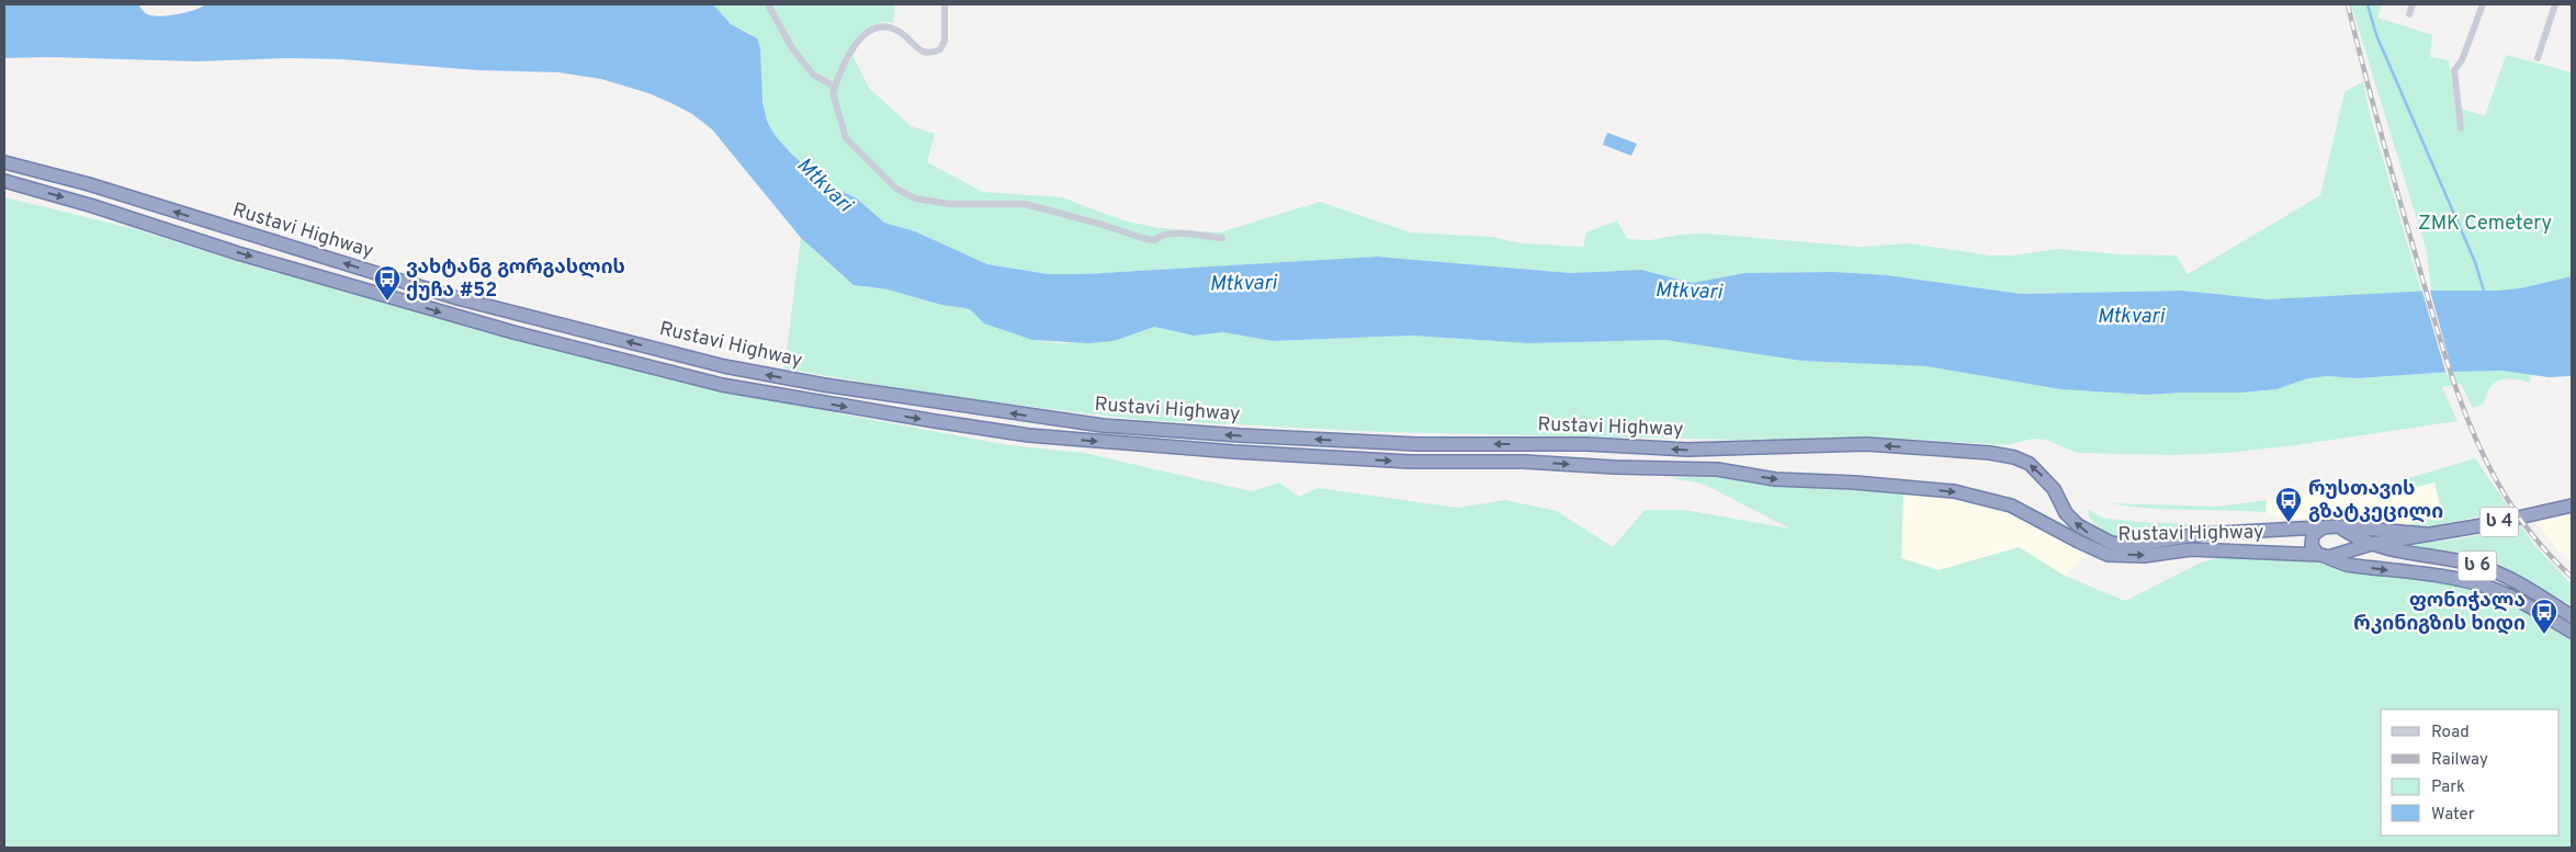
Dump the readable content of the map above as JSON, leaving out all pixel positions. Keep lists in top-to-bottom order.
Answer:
{
  "streets": {
    "highway": ["Rustavi Highway", "ს 4", "ს 6"]
  },
  "crossings": [
    ["Rustavi Highway", "ს 4"],
    ["Rustavi Highway", "ს 6"],
    ["ს 4", "ს 6"]
  ],
  "water": ["Mtkvari"],
  "parks": ["ZMK Cemetery"],
  "places": {
    "bus stop": ["ვახტანგ გორგასლის ქუჩა #52", "რუსთავის გზატკეცილი", "ფონიჭალა რკინიგზის ხიდი"]
  },
  "legend": [
    "Road",
    "Railway",
    "Park",
    "Water"
  ]
}
